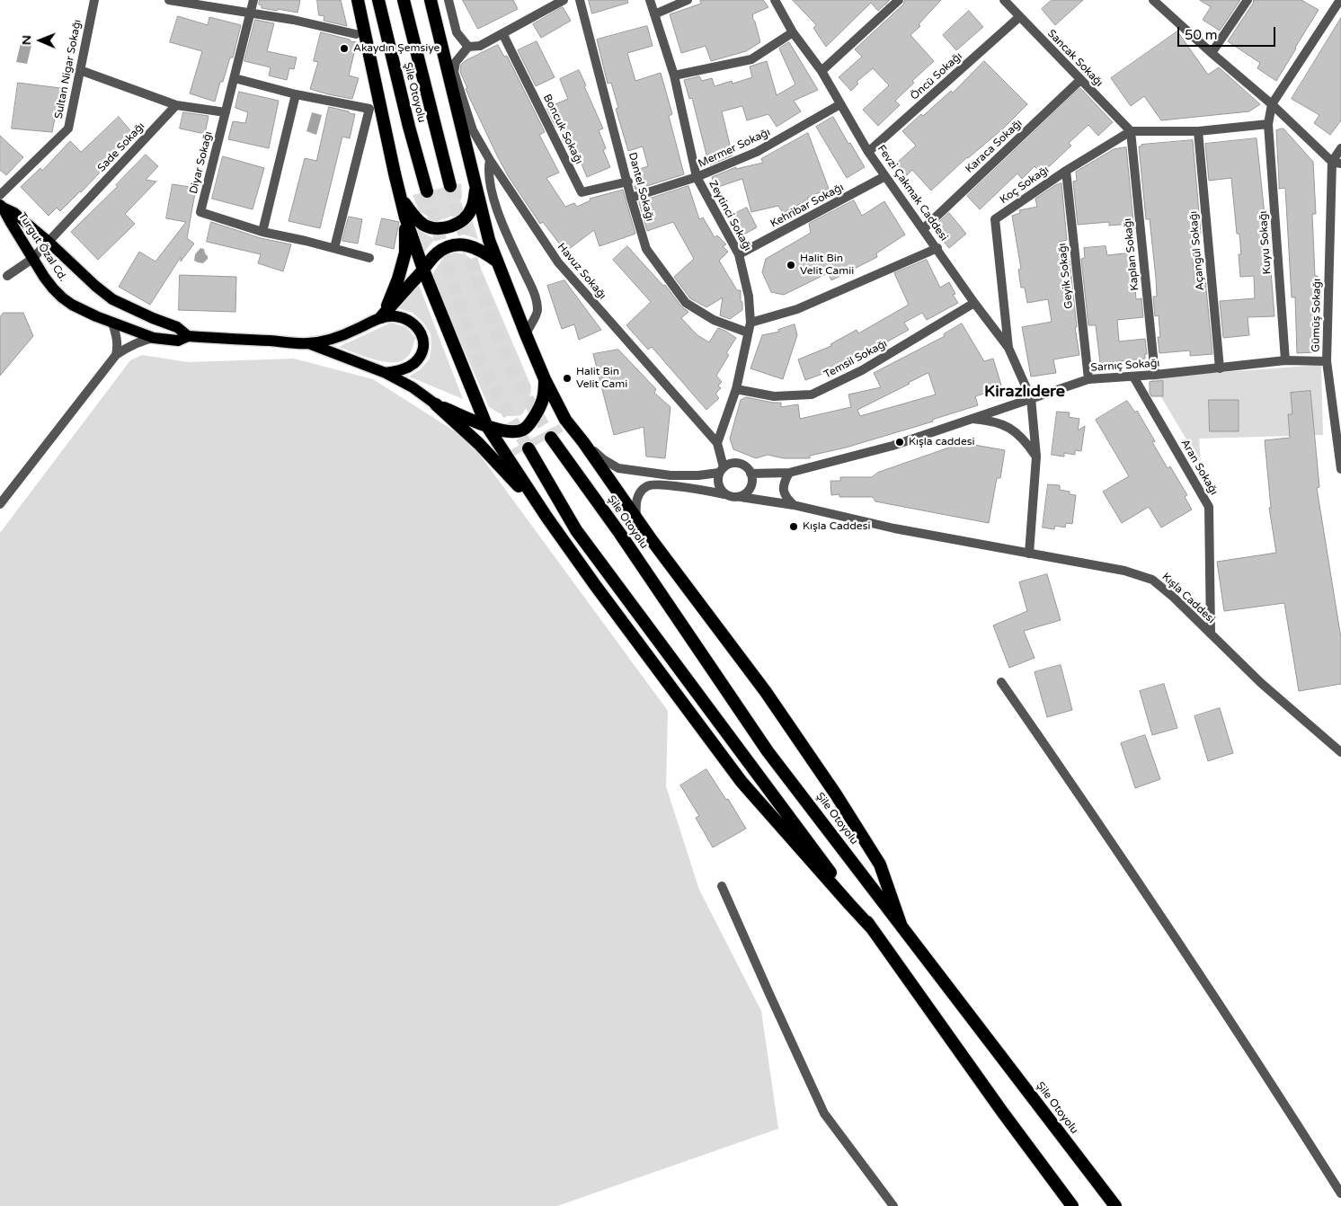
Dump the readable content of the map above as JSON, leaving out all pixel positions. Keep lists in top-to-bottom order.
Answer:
{
  "streets": {
    "highway": ["Şile Otoyolu"],
    "main road": ["Turgut Özal Cd."],
    "street": [
      "Sancak Sokağı",
      "Sultan Nigar Sokağı",
      "Öncü Sokağı",
      "Boncuk Sokağı",
      "Karaca Sokağı",
      "Sade Sokağı",
      "Mermer Sokağı",
      "Diyar Sokağı",
      "Koç Sokağı",
      "Dantel Sokağı",
      "Fevzi Çakmak Caddesi",
      "Kehribar Sokağı",
      "Zeytinci Sokağı",
      "Kuyu Sokağı",
      "Açangül Sokağı",
      "Kaplan Sokağı",
      "Havuz Sokağı",
      "Geyik Sokağı",
      "Gümüş Sokağı",
      "Temsil Sokağı",
      "Sarnıç Sokağı",
      "Aran Sokağı",
      "Kışla Caddesi"
    ]
  },
  "crossings": [
    ["Sancak Sokağı", "Öncü Sokağı"],
    ["Sancak Sokağı", "Karaca Sokağı"],
    ["Sancak Sokağı", "Koç Sokağı"],
    ["Sancak Sokağı", "Kaplan Sokağı"],
    ["Öncü Sokağı", "Fevzi Çakmak Caddesi"],
    ["Boncuk Sokağı", "Dantel Sokağı"],
    ["Karaca Sokağı", "Fevzi Çakmak Caddesi"],
    ["Sade Sokağı", "Turgut Özal Cd."],
    ["Mermer Sokağı", "Dantel Sokağı"],
    ["Mermer Sokağı", "Fevzi Çakmak Caddesi"],
    ["Mermer Sokağı", "Zeytinci Sokağı"],
    ["Koç Sokağı", "Fevzi Çakmak Caddesi"],
    ["Koç Sokağı", "Kaplan Sokağı"],
    ["Koç Sokağı", "Geyik Sokağı"],
    ["Dantel Sokağı", "Zeytinci Sokağı"],
    ["Fevzi Çakmak Caddesi", "Kehribar Sokağı"],
    ["Fevzi Çakmak Caddesi", "Temsil Sokağı"],
    ["Fevzi Çakmak Caddesi", "Sarnıç Sokağı"],
    ["Fevzi Çakmak Caddesi", "Kışla Caddesi"],
    ["Kehribar Sokağı", "Zeytinci Sokağı"],
    ["Zeytinci Sokağı", "Havuz Sokağı"],
    ["Zeytinci Sokağı", "Temsil Sokağı"],
    ["Kuyu Sokağı", "Sarnıç Sokağı"],
    ["Açangül Sokağı", "Sarnıç Sokağı"],
    ["Kaplan Sokağı", "Sarnıç Sokağı"],
    ["Havuz Sokağı", "Sarnıç Sokağı"],
    ["Havuz Sokağı", "Kışla Caddesi"],
    ["Geyik Sokağı", "Sarnıç Sokağı"],
    ["Gümüş Sokağı", "Sarnıç Sokağı"],
    ["Sarnıç Sokağı", "Aran Sokağı"],
    ["Sarnıç Sokağı", "Kışla Caddesi"],
    ["Aran Sokağı", "Kışla Caddesi"]
  ],
  "districts": ["Kirazlıdere"],
  "places": [
    "Akaydın Şemsiye",
    "Halit Bin Velit Camii",
    "Halit Bin Velit Cami",
    "Kışla caddesi",
    "Kışla Caddesi"
  ],
  "scale_bar": "50 m",
  "north": "left"
}
